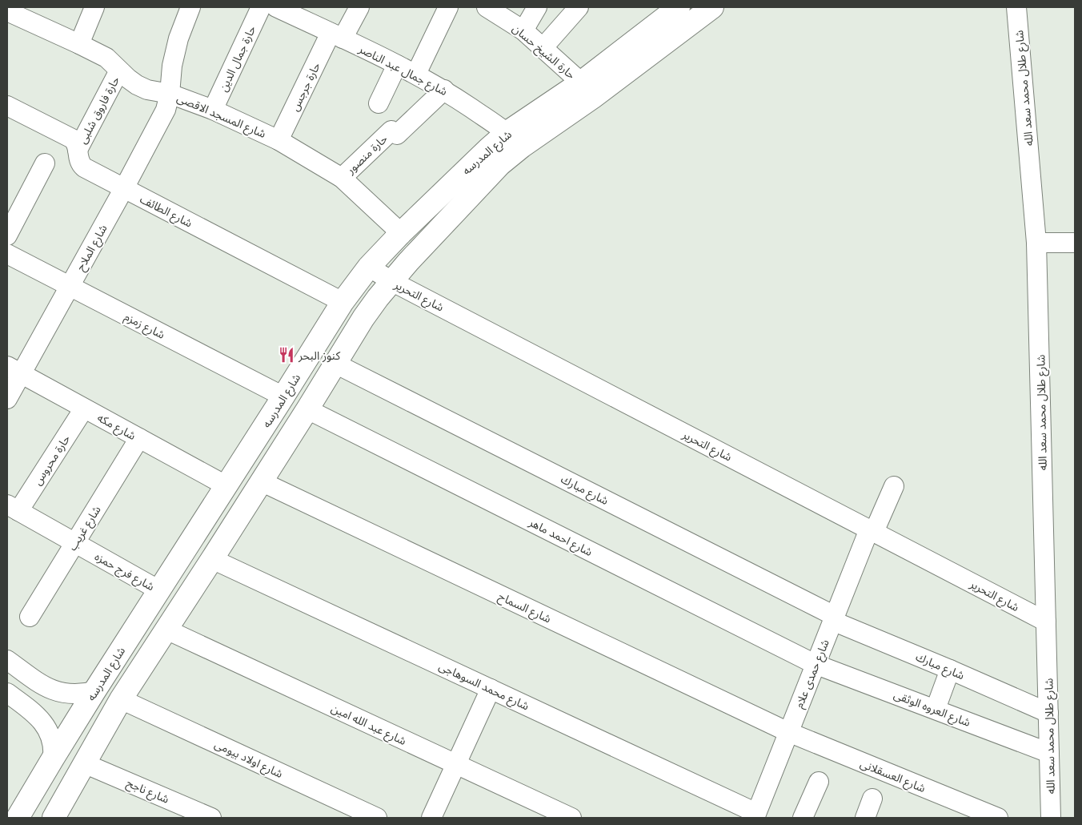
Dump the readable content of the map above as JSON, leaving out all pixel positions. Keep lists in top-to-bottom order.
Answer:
{
  "streets": {
    "main road": ["شارع المدرسه"],
    "street": [
      "حارة الشيخ حسان",
      "حارة جمال الدين",
      "شارع جمال عبد الناصر",
      "حارة جرجس",
      "شارع طلال محمد سعد الله",
      "حارة فاروق شلبى",
      "شارع المسجد الاقصى",
      "حارة منصور",
      "شارع الطائف",
      "شارع الملاح",
      "شارع التحرير",
      "شارع زمزم",
      "شارع مكه",
      "حارة محروس",
      "شارع مبارك",
      "شارع غريب",
      "شارع احمد ماهر",
      "شارع فرج حمزه",
      "شارع السماح",
      "شارع حمدى علام",
      "شارع محمد السوهاجى",
      "شارع العروه الوثقى",
      "شارع عبد الله امين",
      "شارع اولاد بيومى",
      "شارع العسقلانى",
      "شارع ناجح"
    ]
  },
  "crossings": [
    ["حارة الشيخ حسان", "شارع المدرسه"],
    ["حارة جمال الدين", "شارع المسجد الاقصى"],
    ["شارع جمال عبد الناصر", "حارة جرجس"],
    ["شارع جمال عبد الناصر", "شارع المدرسه"],
    ["شارع جمال عبد الناصر", "حارة منصور"],
    ["حارة جرجس", "شارع المسجد الاقصى"],
    ["شارع طلال محمد سعد الله", "شارع التحرير"],
    ["شارع طلال محمد سعد الله", "شارع مبارك"],
    ["شارع طلال محمد سعد الله", "شارع العروه الوثقى"],
    ["حارة فاروق شلبى", "شارع المسجد الاقصى"],
    ["حارة فاروق شلبى", "شارع الطائف"],
    ["شارع المسجد الاقصى", "شارع المدرسه"],
    ["شارع المسجد الاقصى", "حارة منصور"],
    ["شارع المسجد الاقصى", "شارع الملاح"],
    ["شارع المدرسه", "شارع الطائف"],
    ["شارع المدرسه", "شارع التحرير"],
    ["شارع المدرسه", "شارع زمزم"],
    ["شارع المدرسه", "شارع مكه"],
    ["شارع المدرسه", "شارع مبارك"],
    ["شارع المدرسه", "شارع احمد ماهر"],
    ["شارع المدرسه", "شارع فرج حمزه"],
    ["شارع المدرسه", "شارع السماح"],
    ["شارع المدرسه", "شارع محمد السوهاجى"],
    ["شارع المدرسه", "شارع عبد الله امين"],
    ["شارع المدرسه", "شارع اولاد بيومى"],
    ["شارع المدرسه", "شارع ناجح"],
    ["شارع الطائف", "شارع الملاح"],
    ["شارع الملاح", "شارع زمزم"],
    ["شارع الملاح", "شارع مكه"],
    ["شارع التحرير", "شارع حمدى علام"],
    ["شارع مكه", "حارة محروس"],
    ["شارع مكه", "شارع غريب"],
    ["حارة محروس", "شارع فرج حمزه"],
    ["شارع مبارك", "شارع حمدى علام"],
    ["شارع غريب", "شارع فرج حمزه"],
    ["شارع احمد ماهر", "شارع حمدى علام"],
    ["شارع احمد ماهر", "شارع العروه الوثقى"],
    ["شارع السماح", "شارع حمدى علام"],
    ["شارع السماح", "شارع العسقلانى"],
    ["شارع حمدى علام", "شارع محمد السوهاجى"],
    ["شارع حمدى علام", "شارع العروه الوثقى"],
    ["شارع حمدى علام", "شارع العسقلانى"]
  ],
  "places": {
    "restaurant": ["كنوز البحر"]
  }
}
